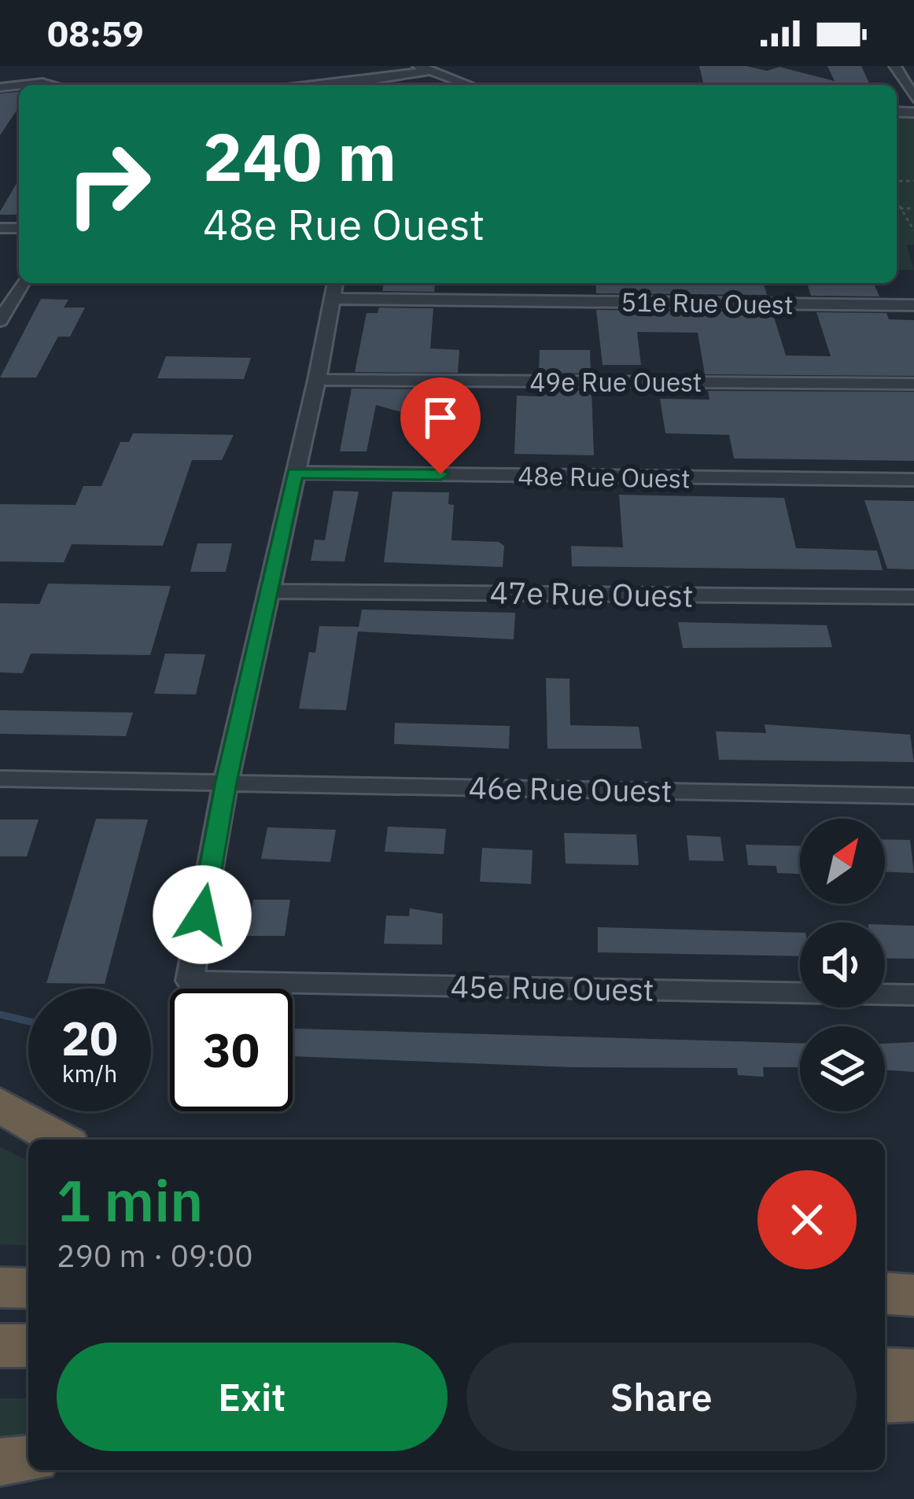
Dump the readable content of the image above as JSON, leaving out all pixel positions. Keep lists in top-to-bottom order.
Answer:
{
  "streets": {
    "street": [
      "51e Rue Ouest",
      "49e Rue Ouest",
      "48e Rue Ouest",
      "47e Rue Ouest",
      "46e Rue Ouest",
      "45e Rue Ouest"
    ]
  },
  "crossings": [
    ["46e Rue Ouest", "45e Rue Ouest"]
  ],
  "north": "top right",
  "page": {
    "status": "08:59",
    "turn": ["240 m", "48e Rue Ouest"],
    "speed": "20 km/h",
    "limit": "30",
    "heading": ["1 min", "290 m · 09:00"],
    "buttons": ["Exit", "Share"]
  }
}
